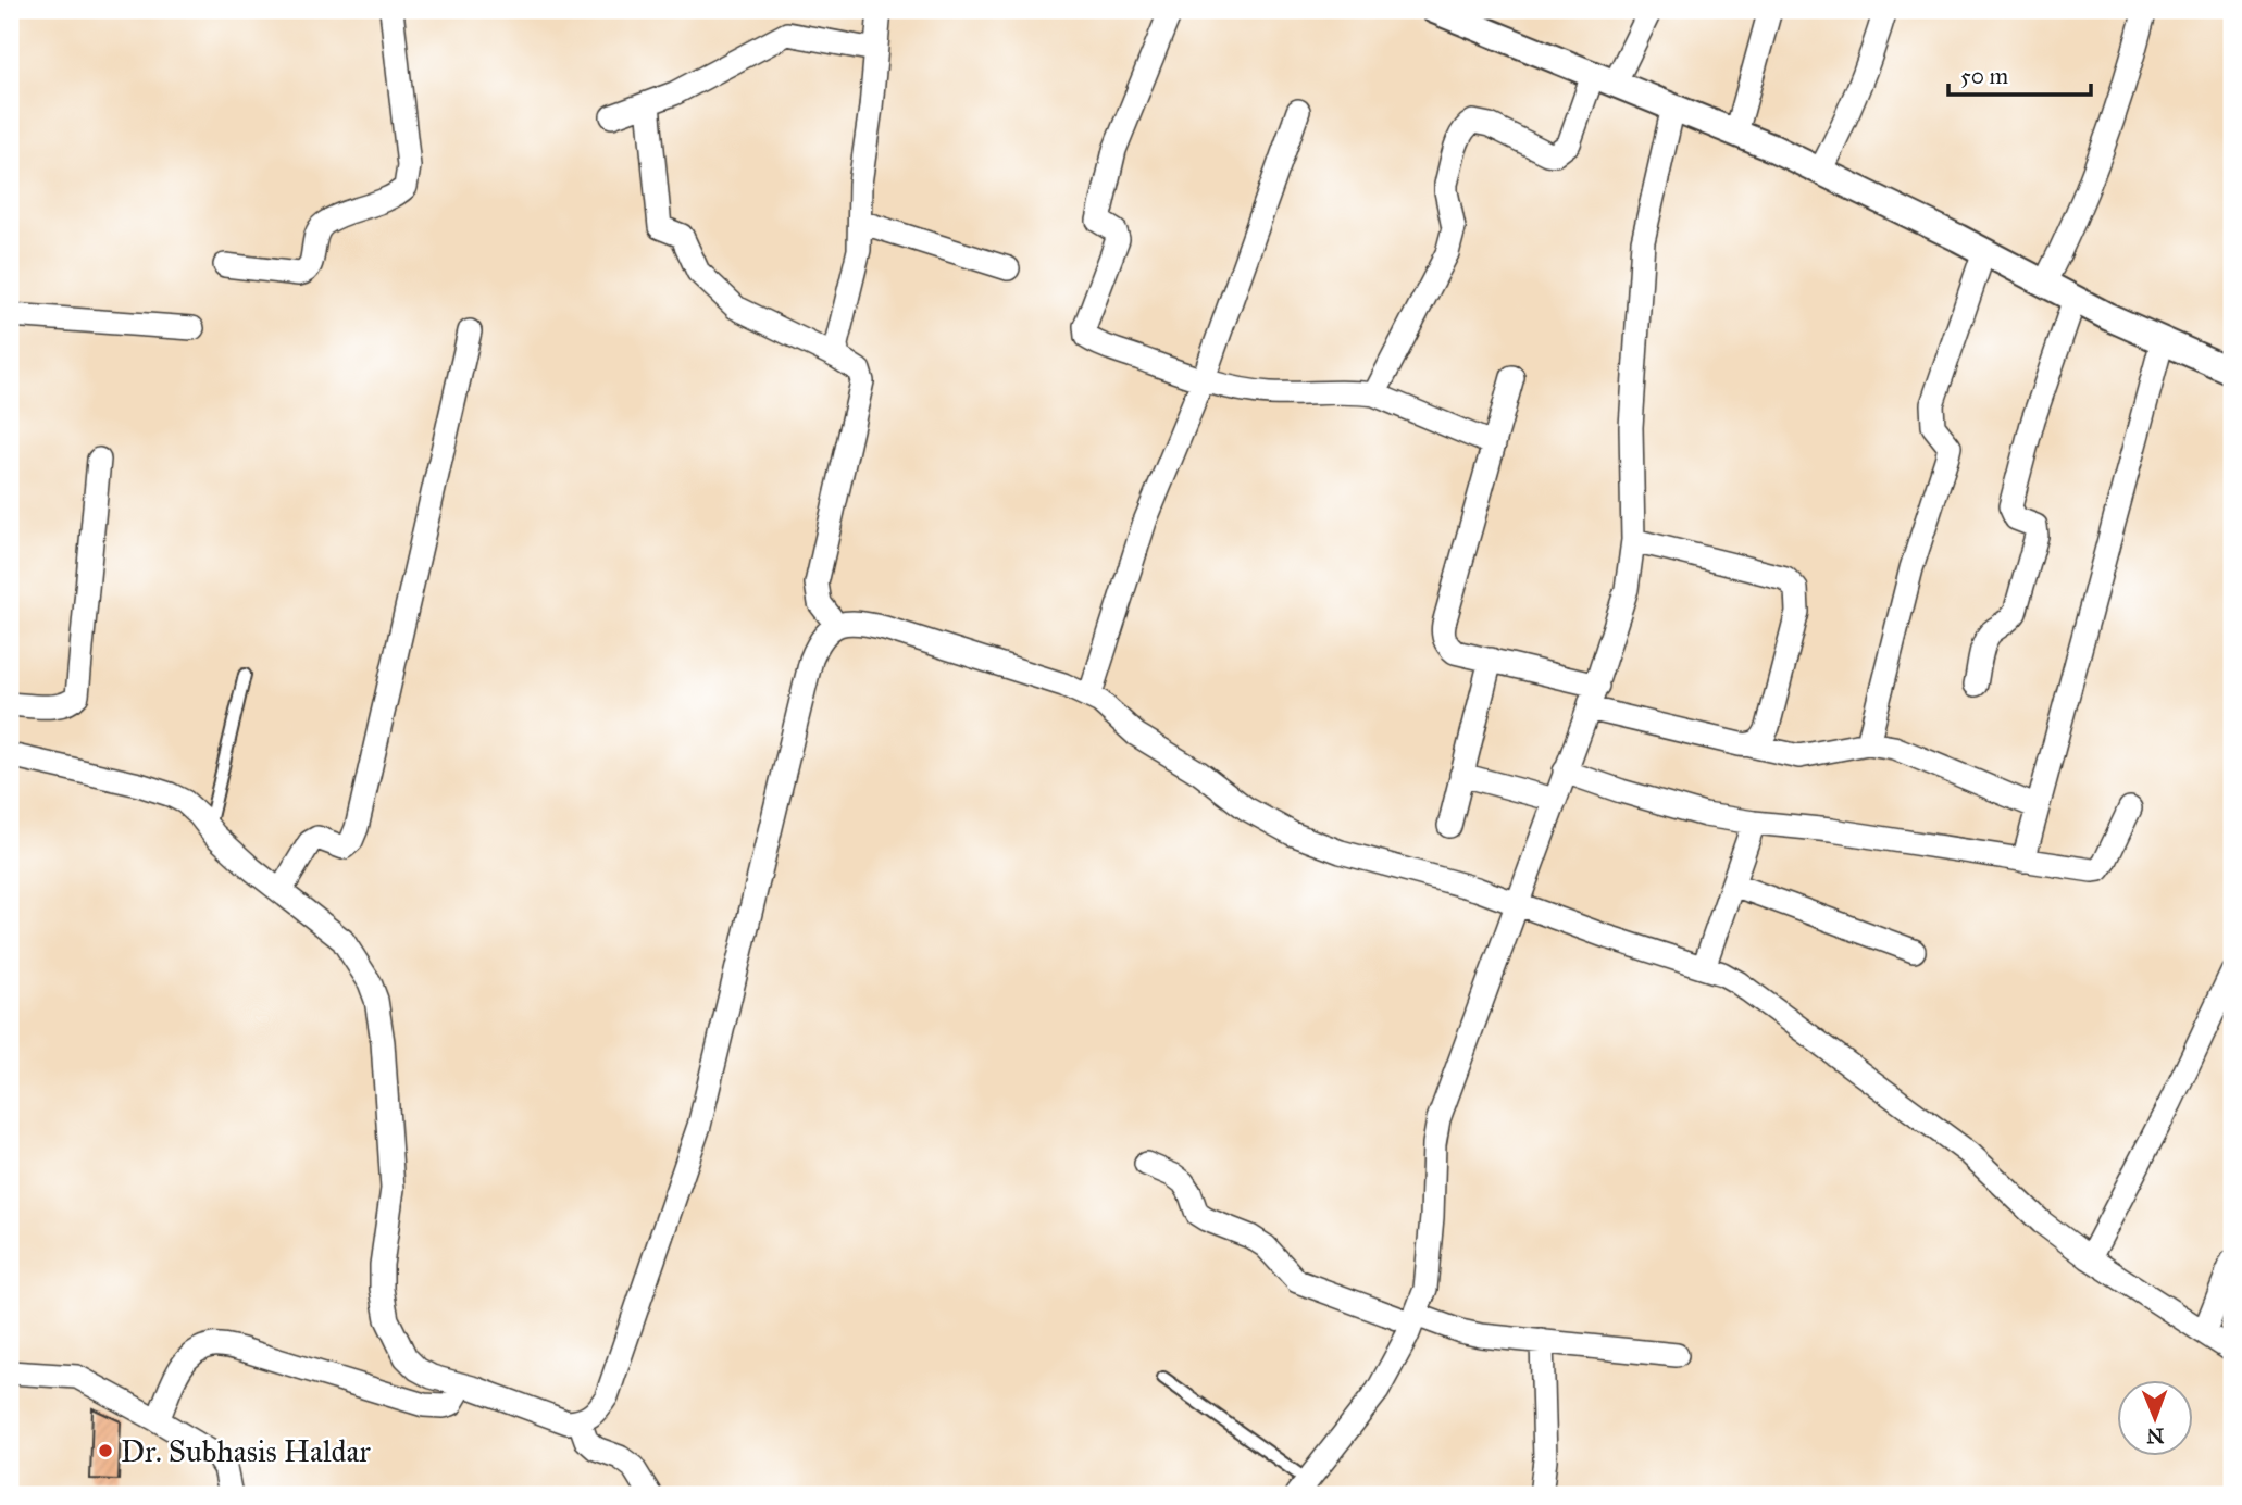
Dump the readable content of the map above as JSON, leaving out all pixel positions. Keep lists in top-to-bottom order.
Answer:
{
  "places": ["Dr. Subhasis Haldar"],
  "scale_bar": "50 m",
  "north": "bottom"
}
